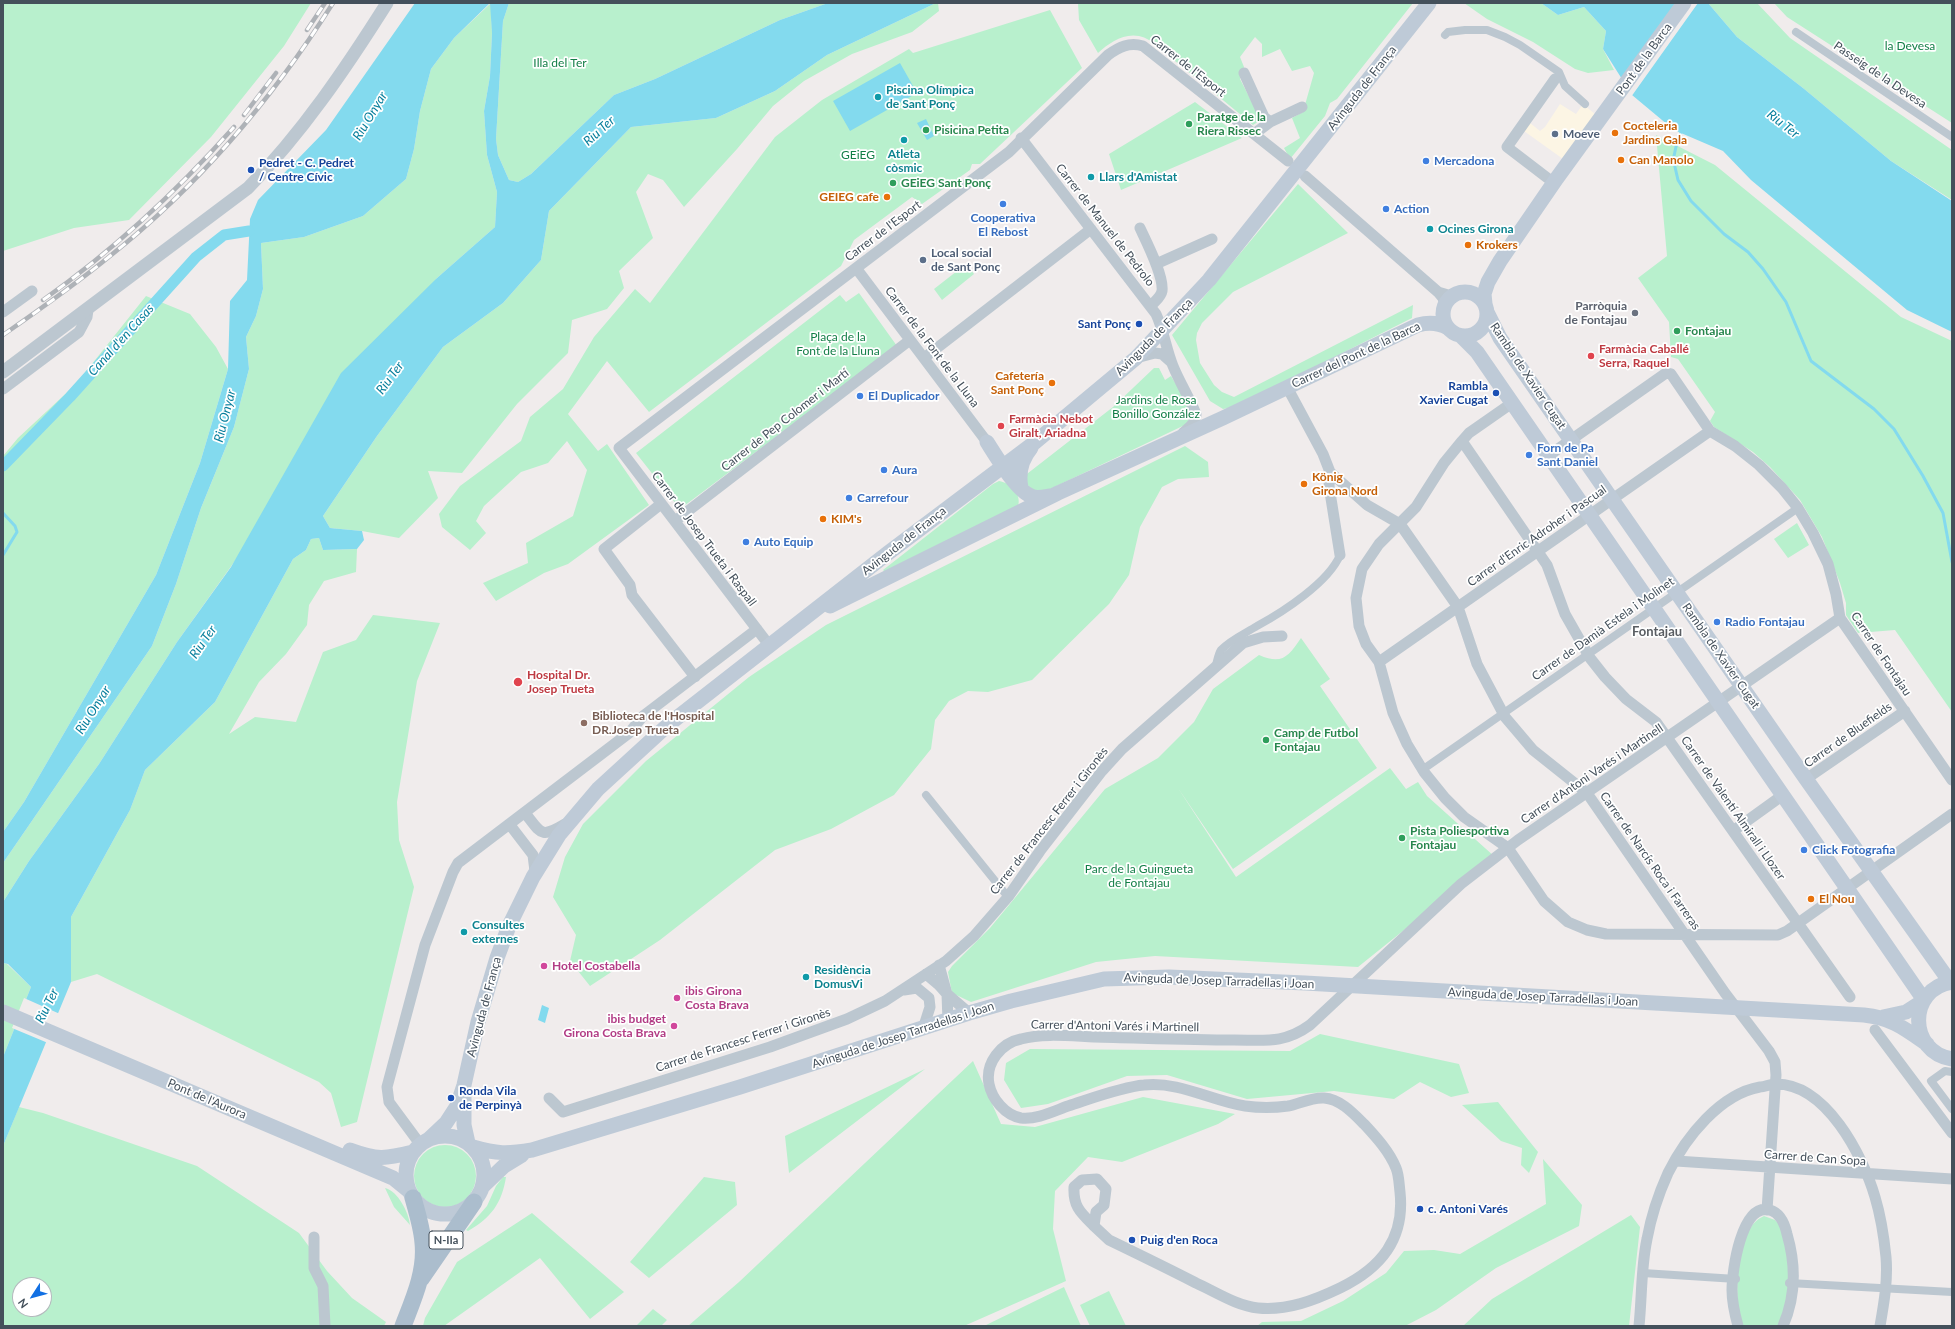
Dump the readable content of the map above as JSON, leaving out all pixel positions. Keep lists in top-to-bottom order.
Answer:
{
  "streets": {
    "main road": [
      "Pont de la Barca",
      "Avinguda de França",
      "Carrer del Pont de la Barca",
      "Rambla de Xavier Cugat",
      "Avinguda de Josep Tarradellas i Joan",
      "Pont de l'Aurora",
      "N-IIa"
    ],
    "street": [
      "Carrer de l'Esport",
      "Passeig de la Devesa",
      "Carrer de Manuel de Pedrolo",
      "Carrer de la Font de la Lluna",
      "Carrer de Pep Colomer i Martí",
      "Carrer d'Enric Adroher i Pascual",
      "Carrer de Josep Trueta i Raspall",
      "Carrer de Damià Estela i Molinet",
      "Carrer de Fontajau",
      "Carrer de Bluefields",
      "Carrer d'Antoni Varés i Martinell",
      "Carrer de Valentí Almirall i Llozer",
      "Carrer de Francesc Ferrer i Gironès",
      "Carrer de Narcís Roca i Farreras",
      "Carrer de Can Sopa"
    ]
  },
  "crossings": [
    ["Carrer de l'Esport", "Carrer de Manuel de Pedrolo"],
    ["Carrer de l'Esport", "Carrer de la Font de la Lluna"],
    ["Carrer de l'Esport", "Carrer de Josep Trueta i Raspall"],
    ["Avinguda de França", "Carrer de Manuel de Pedrolo"],
    ["Avinguda de França", "Carrer de Josep Trueta i Raspall"],
    ["Avinguda de França", "Avinguda de Josep Tarradellas i Joan"],
    ["Avinguda de França", "Pont de l'Aurora"],
    ["Avinguda de França", "N-IIa"],
    ["Carrer de Manuel de Pedrolo", "N-IIa"],
    ["Carrer de la Font de la Lluna", "Carrer de Pep Colomer i Martí"],
    ["Carrer del Pont de la Barca", "Rambla de Xavier Cugat"],
    ["Carrer del Pont de la Barca", "N-IIa"],
    ["Rambla de Xavier Cugat", "Carrer d'Enric Adroher i Pascual"],
    ["Rambla de Xavier Cugat", "Carrer de Damià Estela i Molinet"],
    ["Rambla de Xavier Cugat", "Carrer de Fontajau"],
    ["Rambla de Xavier Cugat", "Carrer de Bluefields"],
    ["Rambla de Xavier Cugat", "Carrer d'Antoni Varés i Martinell"],
    ["Rambla de Xavier Cugat", "Avinguda de Josep Tarradellas i Joan"],
    ["Rambla de Xavier Cugat", "N-IIa"],
    ["Carrer de Pep Colomer i Martí", "Carrer de Josep Trueta i Raspall"],
    ["Carrer d'Enric Adroher i Pascual", "Carrer de Fontajau"],
    ["Carrer d'Enric Adroher i Pascual", "Carrer de Valentí Almirall i Llozer"],
    ["Carrer d'Enric Adroher i Pascual", "Carrer de Narcís Roca i Farreras"],
    ["Carrer de Damià Estela i Molinet", "Carrer de Fontajau"],
    ["Carrer de Damià Estela i Molinet", "Carrer de Valentí Almirall i Llozer"],
    ["Carrer de Damià Estela i Molinet", "Carrer de Narcís Roca i Farreras"],
    ["Carrer de Fontajau", "Carrer de Bluefields"],
    ["Carrer de Fontajau", "Carrer d'Antoni Varés i Martinell"],
    ["Carrer d'Antoni Varés i Martinell", "Carrer de Valentí Almirall i Llozer"],
    ["Carrer d'Antoni Varés i Martinell", "Carrer de Narcís Roca i Farreras"],
    ["Carrer d'Antoni Varés i Martinell", "Avinguda de Josep Tarradellas i Joan"],
    ["Carrer de Narcís Roca i Farreras", "Avinguda de Josep Tarradellas i Joan"],
    ["Carrer de Narcís Roca i Farreras", "Carrer de Can Sopa"],
    ["Avinguda de Josep Tarradellas i Joan", "Pont de l'Aurora"],
    ["Avinguda de Josep Tarradellas i Joan", "N-IIa"],
    ["Pont de l'Aurora", "N-IIa"]
  ],
  "districts": ["Fontajau"],
  "water": ["Riu Onyar", "Riu Ter", "Canal d'en Casas"],
  "parks": [
    "la Devesa",
    "Illa del Ter",
    "GEiEG",
    "Plaça de la Font de la Lluna",
    "Jardins de Rosa Bonillo González",
    "Parc de la Guingueta de Fontajau"
  ],
  "places": [
    "Piscina Olímpica de Sant Ponç",
    "Paratge de la Riera Rissec",
    "Pisicina Petita",
    "Cocteleria Jardins Gala",
    "Moeve",
    "Atleta còsmic",
    "Can Manolo",
    "Mercadona",
    "Pedret - C. Pedret / Centre Cívic",
    "Llars d'Amistat",
    "GEiEG Sant Ponç",
    "GEIEG cafe",
    "Cooperativa El Rebost",
    "Action",
    "Ocines Girona",
    "Krokers",
    "Local social de Sant Ponç",
    "Parròquia de Fontajau",
    "Sant Ponç",
    "Fontajau",
    "Farmàcia Caballé Serra, Raquel",
    "Cafetería Sant Ponç",
    "Rambla Xavier Cugat",
    "El Duplicador",
    "Farmàcia Nebot Giralt, Ariadna",
    "Forn de Pa Sant Daniel",
    "Aura",
    "König Girona Nord",
    "Carrefour",
    "KIM's",
    "Auto Equip",
    "Radio Fontajau",
    "Hospital Dr. Josep Trueta",
    "Biblioteca de l'Hospital DR.Josep Trueta",
    "Camp de Futbol Fontajau",
    "Pista Poliesportiva Fontajau",
    "Click Fotografia",
    "El Nou",
    "Consultes externes",
    "Hotel Costabella",
    "Residència DomusVi",
    "ibis Girona Costa Brava",
    "ibis budget Girona Costa Brava",
    "Ronda Vila de Perpinyà",
    "c. Antoni Varés",
    "Puig d'en Roca"
  ],
  "north": "bottom left"
}
